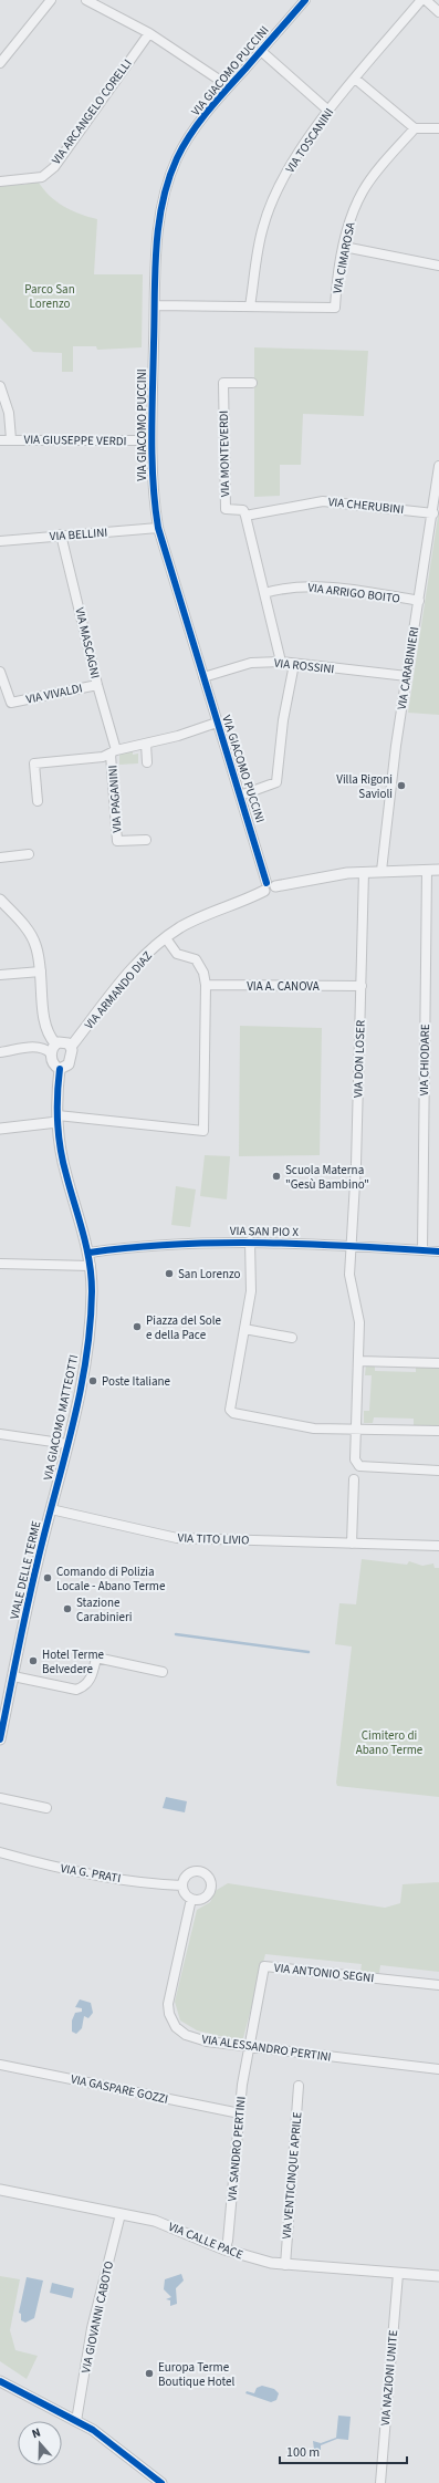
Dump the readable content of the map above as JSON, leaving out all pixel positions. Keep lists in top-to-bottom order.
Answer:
{
  "streets": {
    "street": [
      "VIA GIACOMO PUCCINI",
      "VIA ARCANGELO CORELLI",
      "VIA TOSCANINI",
      "VIA CIMAROSA",
      "VIA GIUSEPPE VERDI",
      "VIA MONTEVERDI",
      "VIA CHERUBINI",
      "VIA BELLINI",
      "VIA ARRIGO BOITO",
      "VIA MASCAGNI",
      "VIA ROSSINI",
      "VIA CARABINIERI",
      "VIA VIVALDI",
      "VIA PAGANINI",
      "VIA A. CANOVA",
      "VIA ARMANDO DIAZ",
      "VIA DON LOSER",
      "VIA CHIODARE",
      "VIA SAN PIO X",
      "VIA GIACOMO MATTEOTTI",
      "VIA TITO LIVIO",
      "VIALE DELLE TERME",
      "VIA G. PRATI",
      "VIA ANTONIO SEGNI",
      "VIA ALESSANDRO PERTINI",
      "VIA GASPARE GOZZI",
      "VIA SANDRO PERTINI",
      "VIA VENTICINQUE APRILE",
      "VIA CALLE PACE",
      "VIA GIOVANNI CABOTO",
      "VIA NAZIONI UNITE"
    ]
  },
  "crossings": [
    ["VIA GIACOMO PUCCINI", "VIA CIMAROSA"],
    ["VIA GIACOMO PUCCINI", "VIA GIUSEPPE VERDI"],
    ["VIA GIACOMO PUCCINI", "VIA BELLINI"],
    ["VIA GIACOMO PUCCINI", "VIA ROSSINI"],
    ["VIA GIACOMO PUCCINI", "VIA PAGANINI"],
    ["VIA GIACOMO PUCCINI", "VIA ARMANDO DIAZ"],
    ["VIA TOSCANINI", "VIA CIMAROSA"],
    ["VIA MONTEVERDI", "VIA CHERUBINI"],
    ["VIA CHERUBINI", "VIA CARABINIERI"],
    ["VIA BELLINI", "VIA MASCAGNI"],
    ["VIA ARRIGO BOITO", "VIA CARABINIERI"],
    ["VIA MASCAGNI", "VIA VIVALDI"],
    ["VIA MASCAGNI", "VIA PAGANINI"],
    ["VIA ROSSINI", "VIA CARABINIERI"],
    ["VIA CARABINIERI", "VIA ARMANDO DIAZ"],
    ["VIA A. CANOVA", "VIA DON LOSER"],
    ["VIA ARMANDO DIAZ", "VIA DON LOSER"],
    ["VIA ARMANDO DIAZ", "VIA CHIODARE"],
    ["VIA ARMANDO DIAZ", "VIA GIACOMO MATTEOTTI"],
    ["VIA DON LOSER", "VIA SAN PIO X"],
    ["VIA CHIODARE", "VIA SAN PIO X"],
    ["VIA SAN PIO X", "VIA GIACOMO MATTEOTTI"],
    ["VIA GIACOMO MATTEOTTI", "VIA TITO LIVIO"],
    ["VIA GIACOMO MATTEOTTI", "VIALE DELLE TERME"],
    ["VIA TITO LIVIO", "VIALE DELLE TERME"],
    ["VIA G. PRATI", "VIA ALESSANDRO PERTINI"],
    ["VIA ANTONIO SEGNI", "VIA ALESSANDRO PERTINI"],
    ["VIA ANTONIO SEGNI", "VIA SANDRO PERTINI"],
    ["VIA ALESSANDRO PERTINI", "VIA SANDRO PERTINI"],
    ["VIA GASPARE GOZZI", "VIA SANDRO PERTINI"],
    ["VIA SANDRO PERTINI", "VIA CALLE PACE"],
    ["VIA VENTICINQUE APRILE", "VIA CALLE PACE"],
    ["VIA CALLE PACE", "VIA GIOVANNI CABOTO"],
    ["VIA CALLE PACE", "VIA NAZIONI UNITE"]
  ],
  "parks": ["Parco San Lorenzo", "Cimitero di Abano Terme"],
  "places": [
    "Villa Rigoni Savioli",
    "Scuola Materna \"Gesù Bambino\"",
    "San Lorenzo",
    "Piazza del Sole e della Pace",
    "Poste Italiane",
    "Comando di Polizia Locale - Abano Terme",
    "Stazione Carabinieri",
    "Hotel Terme Belvedere",
    "Europa Terme Boutique Hotel"
  ],
  "scale_bar": "100 m",
  "north": "top"
}
